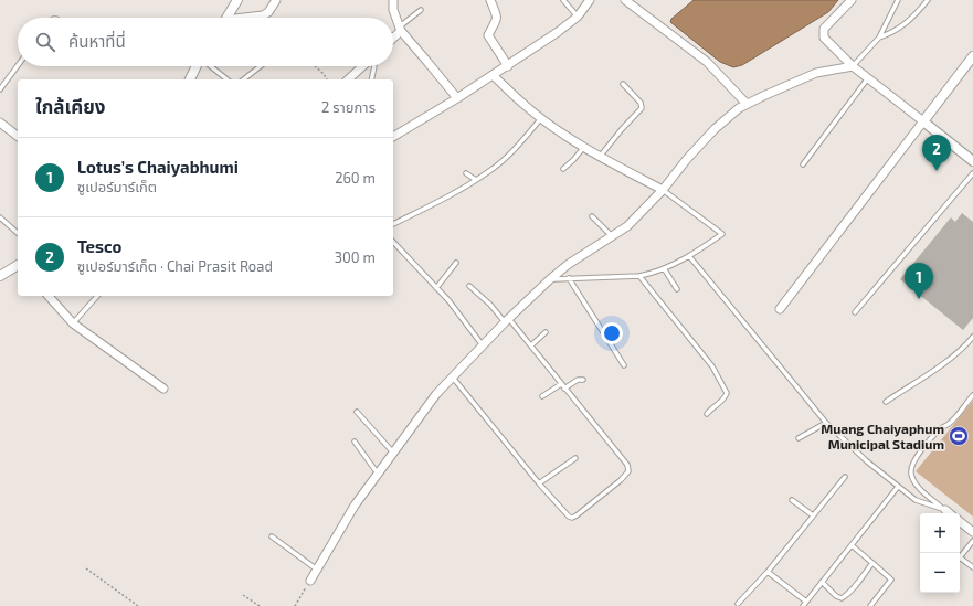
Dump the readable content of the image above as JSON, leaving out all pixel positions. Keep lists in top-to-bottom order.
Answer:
{
  "places": {
    "sports": ["Muang Chaiyaphum Municipal Stadium"]
  },
  "page": {
    "search": "ค้นหาที่นี่",
    "heading": ["ใกล้เคียง", "2 รายการ"],
    "pins": ["2", "1"],
    "list": [
      {
        "mark": "1",
        "name": "Lotus’s Chaiyabhumi",
        "note": "ซูเปอร์มาร์เก็ต",
        "value": "260 m"
      },
      {
        "mark": "2",
        "name": "Tesco",
        "note": "ซูเปอร์มาร์เก็ต · Chai Prasit Road",
        "value": "300 m"
      }
    ],
    "map_buttons": ["+", "−"]
  }
}
